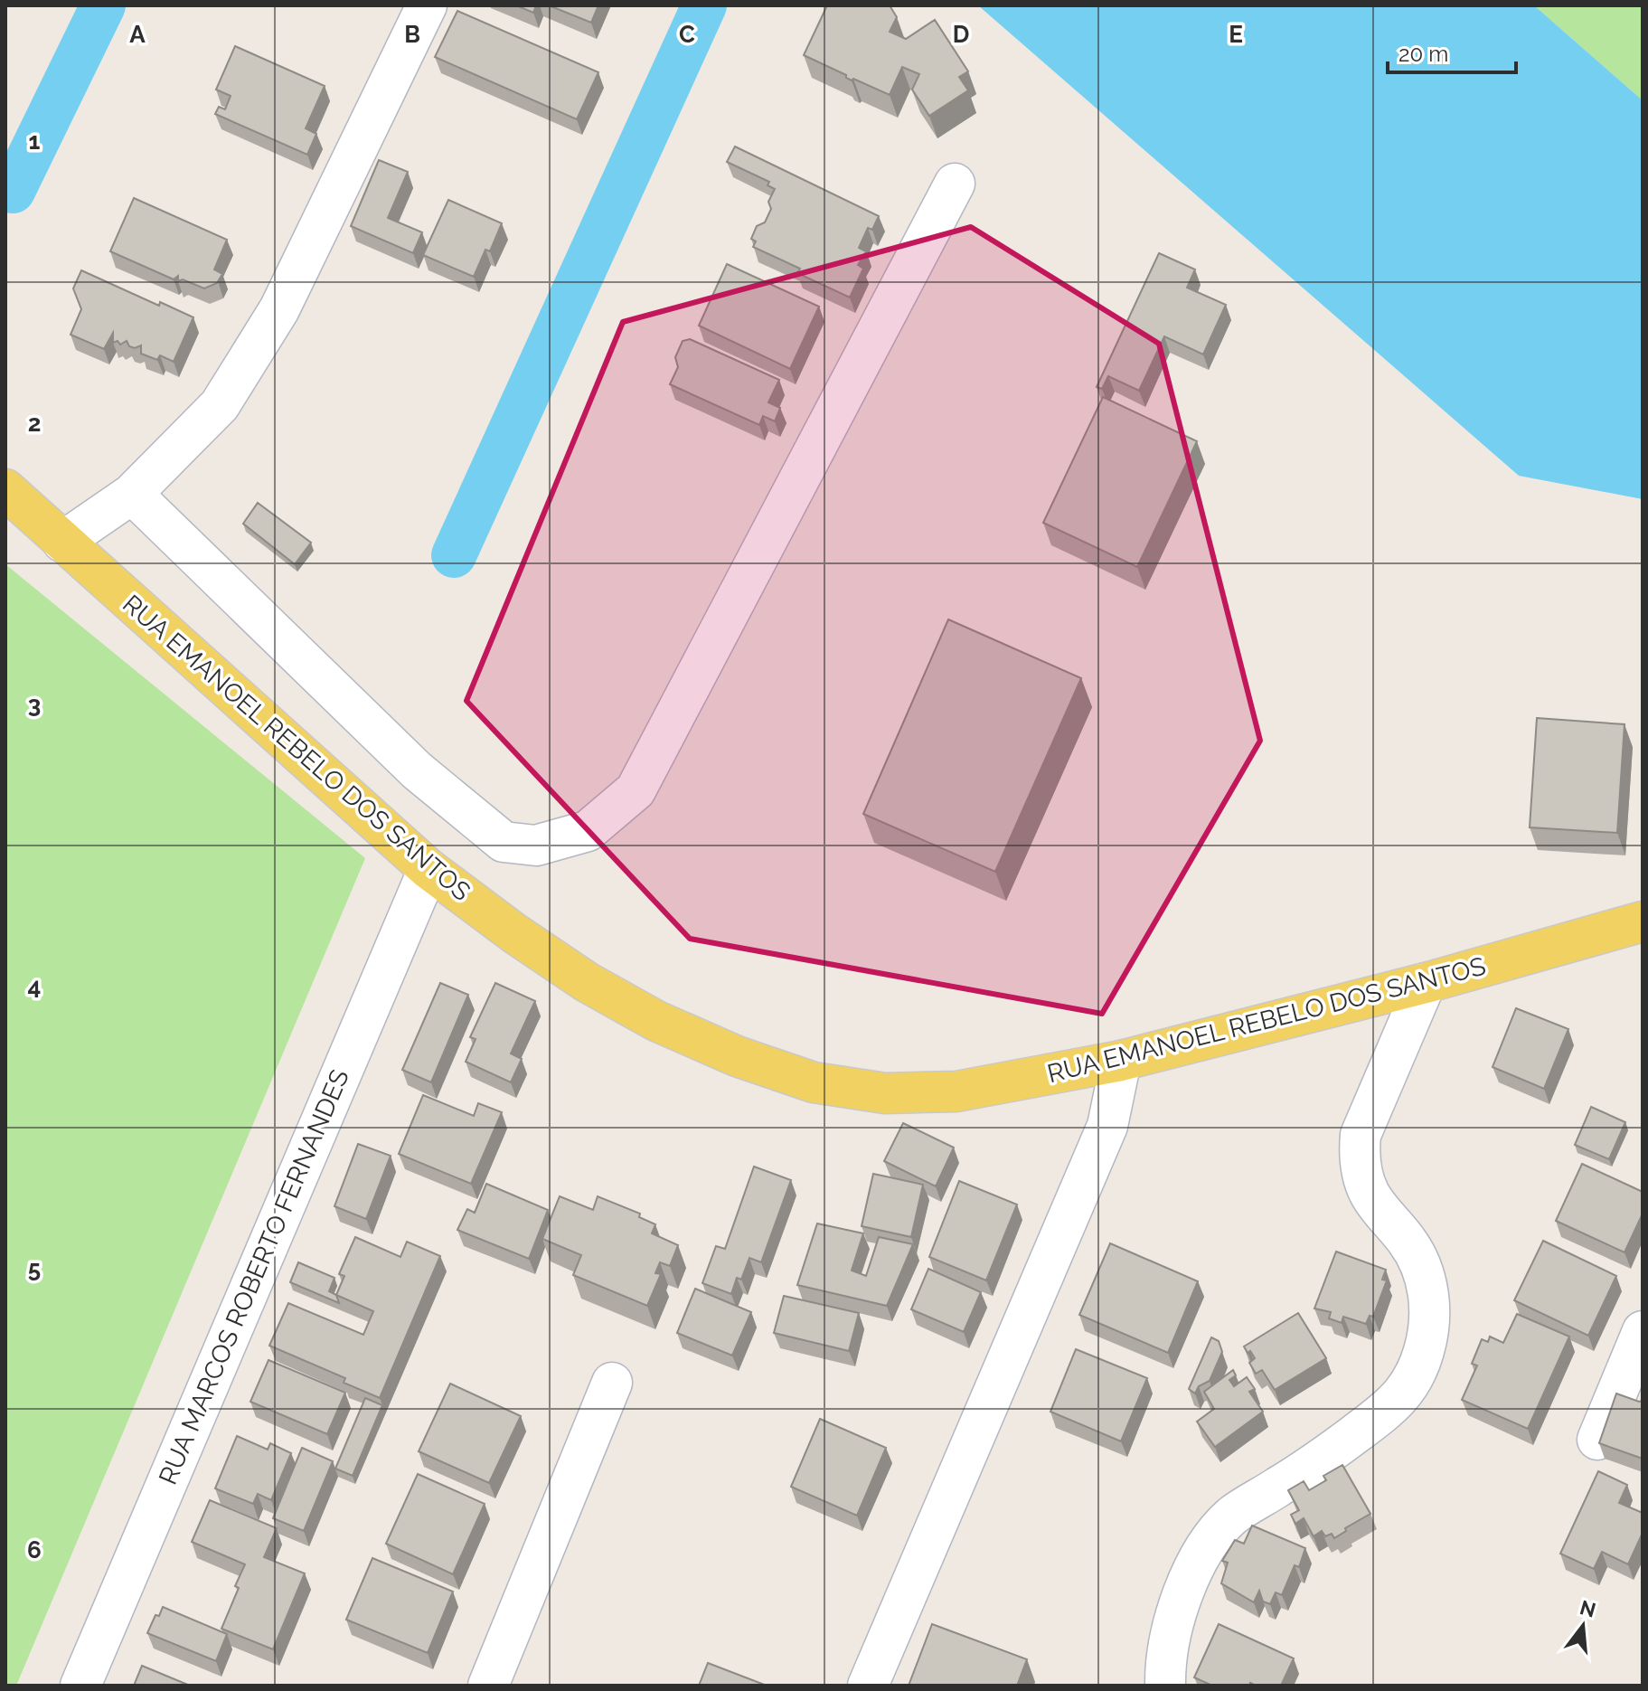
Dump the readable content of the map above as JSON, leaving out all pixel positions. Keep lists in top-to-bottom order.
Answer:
{
  "streets": {
    "main road": ["RUA EMANOEL REBELO DOS SANTOS"],
    "street": ["RUA MARCOS ROBERTO FERNANDES"]
  },
  "crossings": [
    ["RUA EMANOEL REBELO DOS SANTOS", "RUA MARCOS ROBERTO FERNANDES"]
  ],
  "scale_bar": "20 m",
  "north": "top",
  "grid": {
    "columns": [
      "A",
      "B",
      "C",
      "D",
      "E"
    ],
    "rows": [
      "1",
      "2",
      "3",
      "4",
      "5",
      "6"
    ]
  }
}
